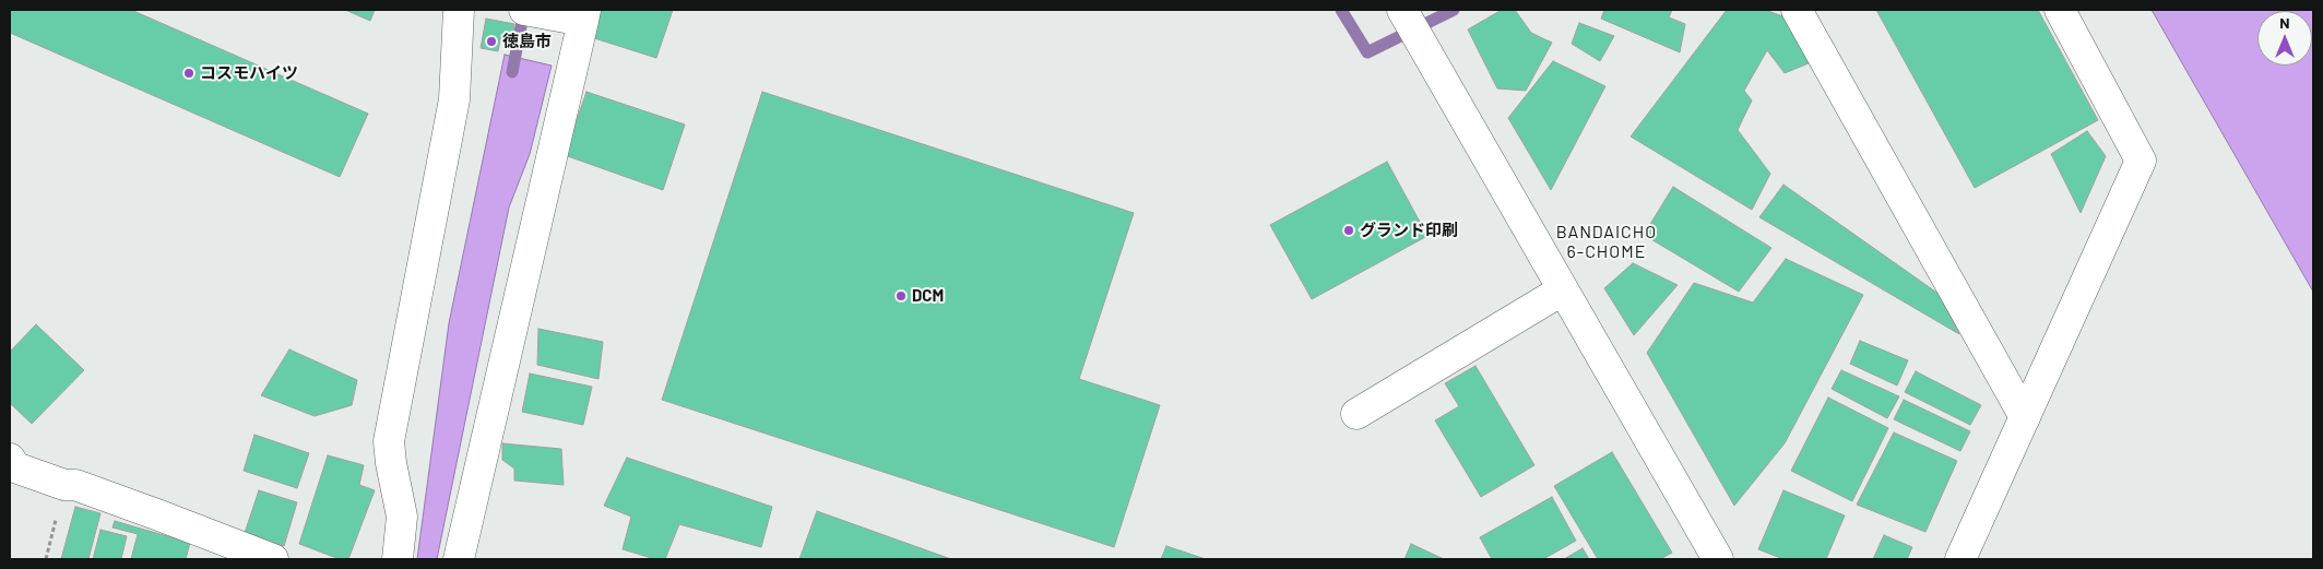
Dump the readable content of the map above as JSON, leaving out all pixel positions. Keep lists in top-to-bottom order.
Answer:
{
  "districts": ["BANDAICHO 6-CHOME"],
  "places": [
    "徳島市",
    "コスモハイツ",
    "グランド印刷",
    "DCM"
  ],
  "north": "top"
}
